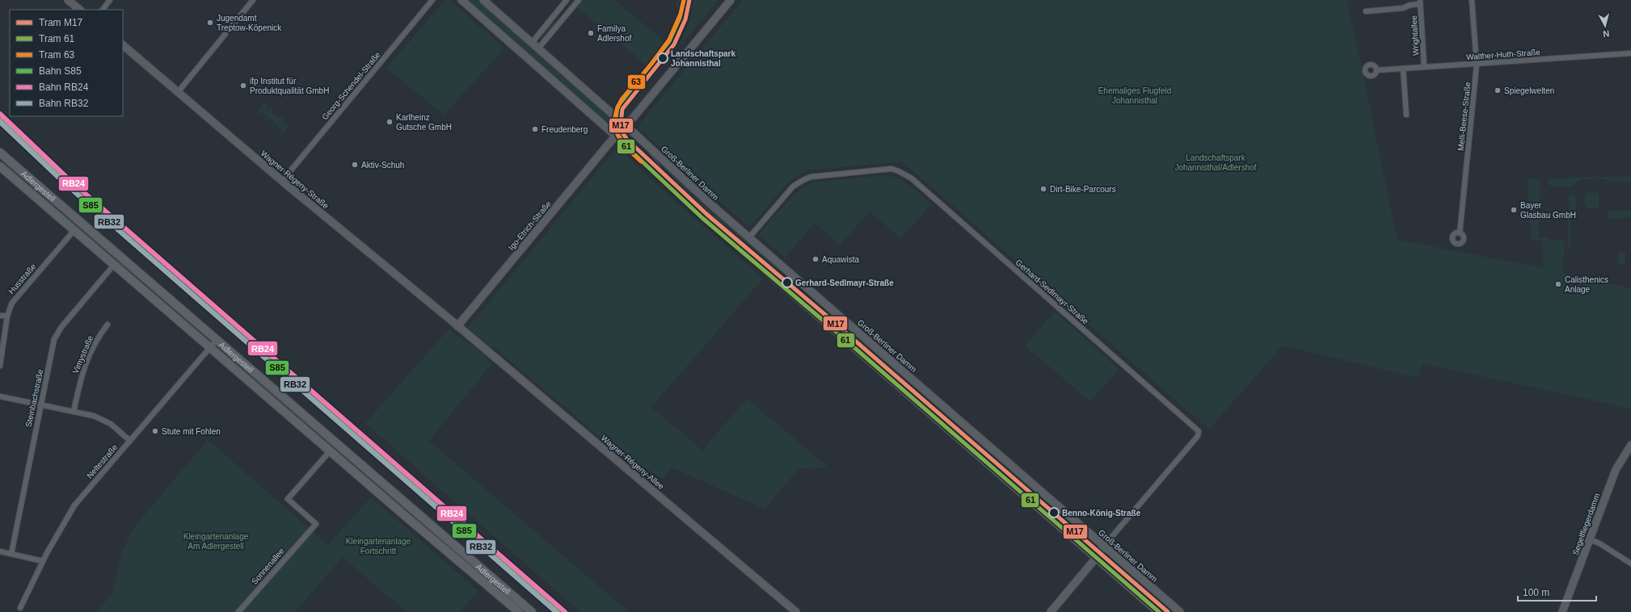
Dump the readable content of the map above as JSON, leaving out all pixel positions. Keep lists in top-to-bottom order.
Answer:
{
  "streets": {
    "main road": [
      "Groß-Berliner Damm",
      "Wagner-Régeny-Straße",
      "Adlergestell",
      "Igo-Etrich-Straße",
      "Wagner-Régeny-Allee",
      "Segelfliegerdamm"
    ],
    "street": [
      "Wrightallee",
      "Walther-Huth-Straße",
      "Georg-Schendel-Straße",
      "Melli-Beese-Straße",
      "Husstraße",
      "Gerhard-Sedlmayr-Straße",
      "Vimystraße",
      "Steinbachstraße",
      "Neltestraße",
      "Sonnenallee"
    ]
  },
  "crossings": [
    ["Wrightallee", "Walther-Huth-Straße"],
    ["Walther-Huth-Straße", "Melli-Beese-Straße"],
    ["Georg-Schendel-Straße", "Wagner-Régeny-Straße"],
    ["Groß-Berliner Damm", "Igo-Etrich-Straße"],
    ["Groß-Berliner Damm", "Gerhard-Sedlmayr-Straße"],
    ["Wagner-Régeny-Straße", "Igo-Etrich-Straße"],
    ["Wagner-Régeny-Straße", "Wagner-Régeny-Allee"],
    ["Adlergestell", "Husstraße"],
    ["Adlergestell", "Steinbachstraße"],
    ["Adlergestell", "Neltestraße"],
    ["Adlergestell", "Sonnenallee"],
    ["Igo-Etrich-Straße", "Wagner-Régeny-Allee"]
  ],
  "parks": [
    "Ehemaliges Flugfeld Johannisthal",
    "Landschaftspark Johannisthal/Adlershof",
    "Kleingartenanlage Am Adlergestell",
    "Kleingartenanlage Fortschritt"
  ],
  "places": [
    "Jugendamt Treptow-Köpenick",
    "Familya Adlershof",
    "Landschaftspark Johannisthal",
    "ifp Institut für Produktqualität GmbH",
    "Spiegelwelten",
    "Karlheinz Gutsche GmbH",
    "Freudenberg",
    "Aktiv-Schuh",
    "Dirt-Bike-Parcours",
    "Bayer Glasbau GmbH",
    "Aquawista",
    "Gerhard-Sedlmayr-Straße",
    "Calisthenics Anlage",
    "Stute mit Fohlen",
    "Benno-König-Straße"
  ],
  "lines": [
    "tram line M17",
    "tram line 61",
    "tram line 63",
    "rail line RB24",
    "rail line S85",
    "rail line RB32"
  ],
  "legend": [
    "Tram M17",
    "Tram 61",
    "Tram 63",
    "Bahn S85",
    "Bahn RB24",
    "Bahn RB32"
  ],
  "scale_bar": "100 m",
  "north": "bottom"
}
